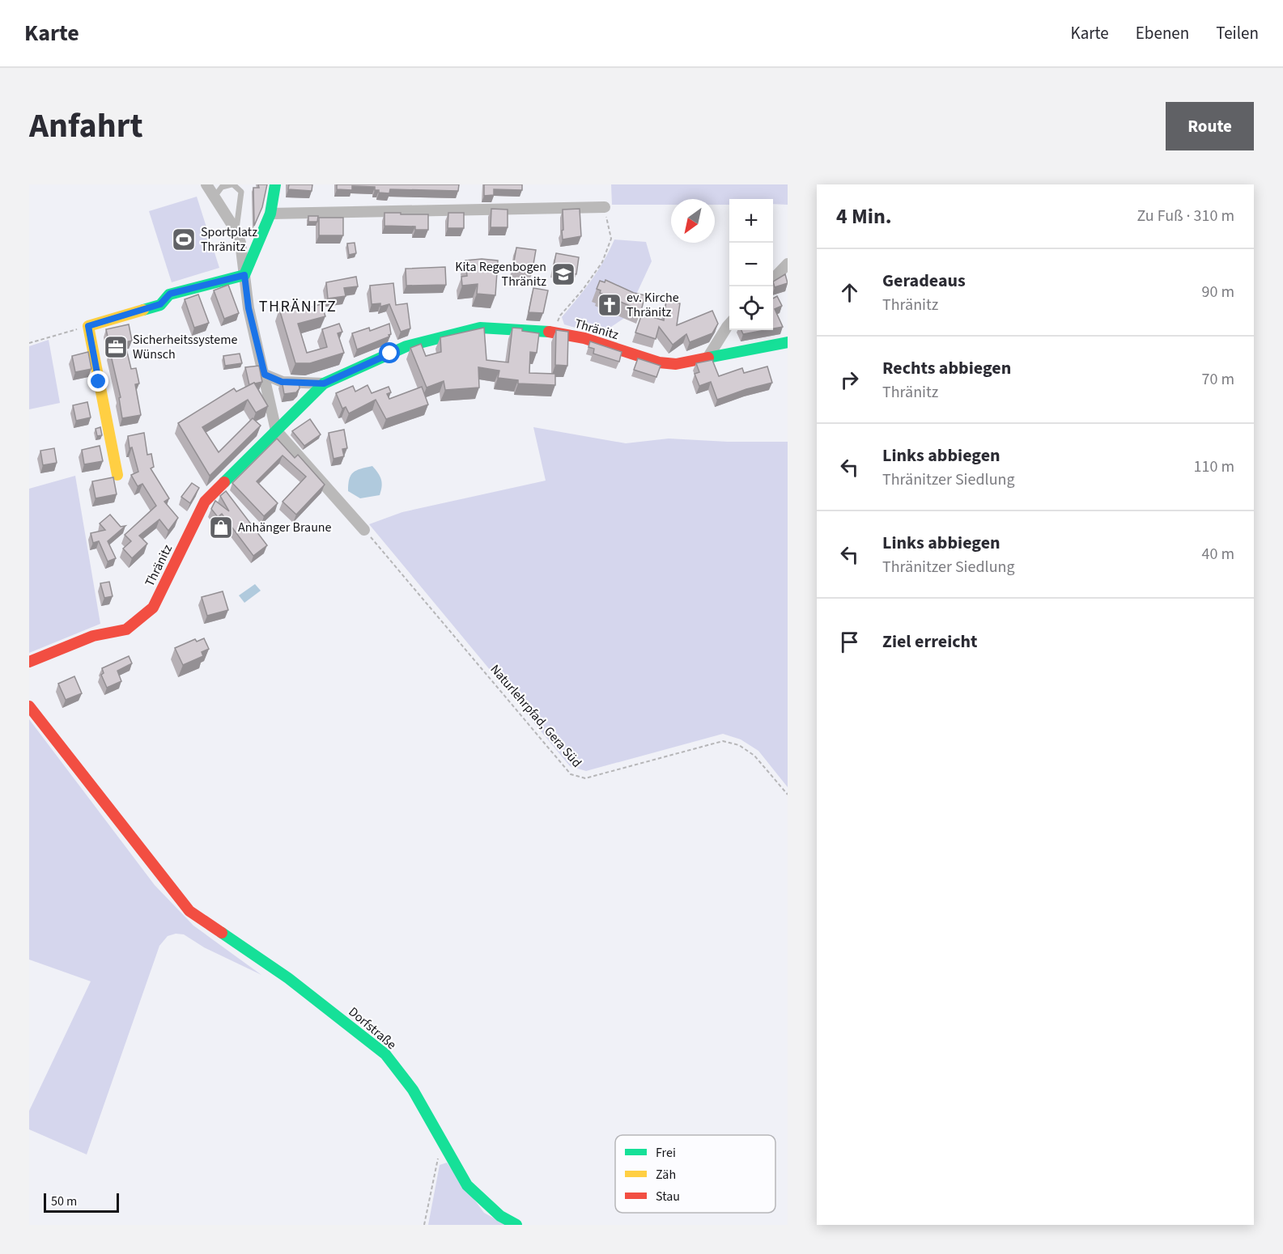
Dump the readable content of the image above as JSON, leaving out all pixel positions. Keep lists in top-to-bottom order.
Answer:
{
  "streets": {
    "street": ["Thränitz", "Dorfstraße"],
    "path": ["Naturlehrpfad, Gera Süd"]
  },
  "districts": ["THRÄNITZ"],
  "places": {
    "sports": ["Sportplatz Thränitz"],
    "school or university": ["Kita Regenbogen Thränitz"],
    "church": ["ev. Kirche Thränitz"],
    "office": ["Sicherheitssysteme Wünsch"],
    "shop": ["Anhänger Braune"]
  },
  "legend": ["Frei", "Zäh", "Stau"],
  "scale_bar": "50 m",
  "north": "bottom left",
  "page": {
    "header": "Karte",
    "nav": ["Karte", "Ebenen", "Teilen"],
    "title": "Anfahrt",
    "buttons": "Route",
    "heading": ["4 Min.", "Zu Fuß · 310 m"],
    "map_buttons": ["+", "−"],
    "list": [
      ["Geradeaus", "Thränitz", "90 m"],
      ["Rechts abbiegen", "Thränitz", "70 m"],
      ["Links abbiegen", "Thränitzer Siedlung", "110 m"],
      ["Links abbiegen", "Thränitzer Siedlung", "40 m"],
      "Ziel erreicht"
    ],
    "scale": "50 m"
  }
}
